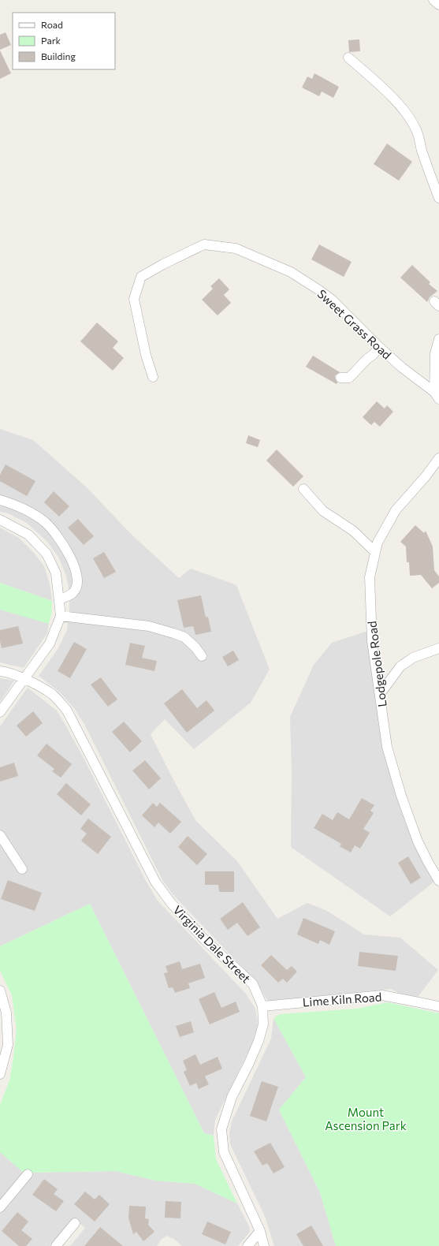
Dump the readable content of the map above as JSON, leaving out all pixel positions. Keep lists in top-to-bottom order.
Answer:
{
  "streets": {
    "street": [
      "Sweet Grass Road",
      "Lodgepole Road",
      "Virginia Dale Street",
      "Lime Kiln Road"
    ]
  },
  "crossings": [
    ["Virginia Dale Street", "Lime Kiln Road"]
  ],
  "parks": ["Mount Ascension Park"],
  "legend": ["Road", "Park", "Building"]
}
